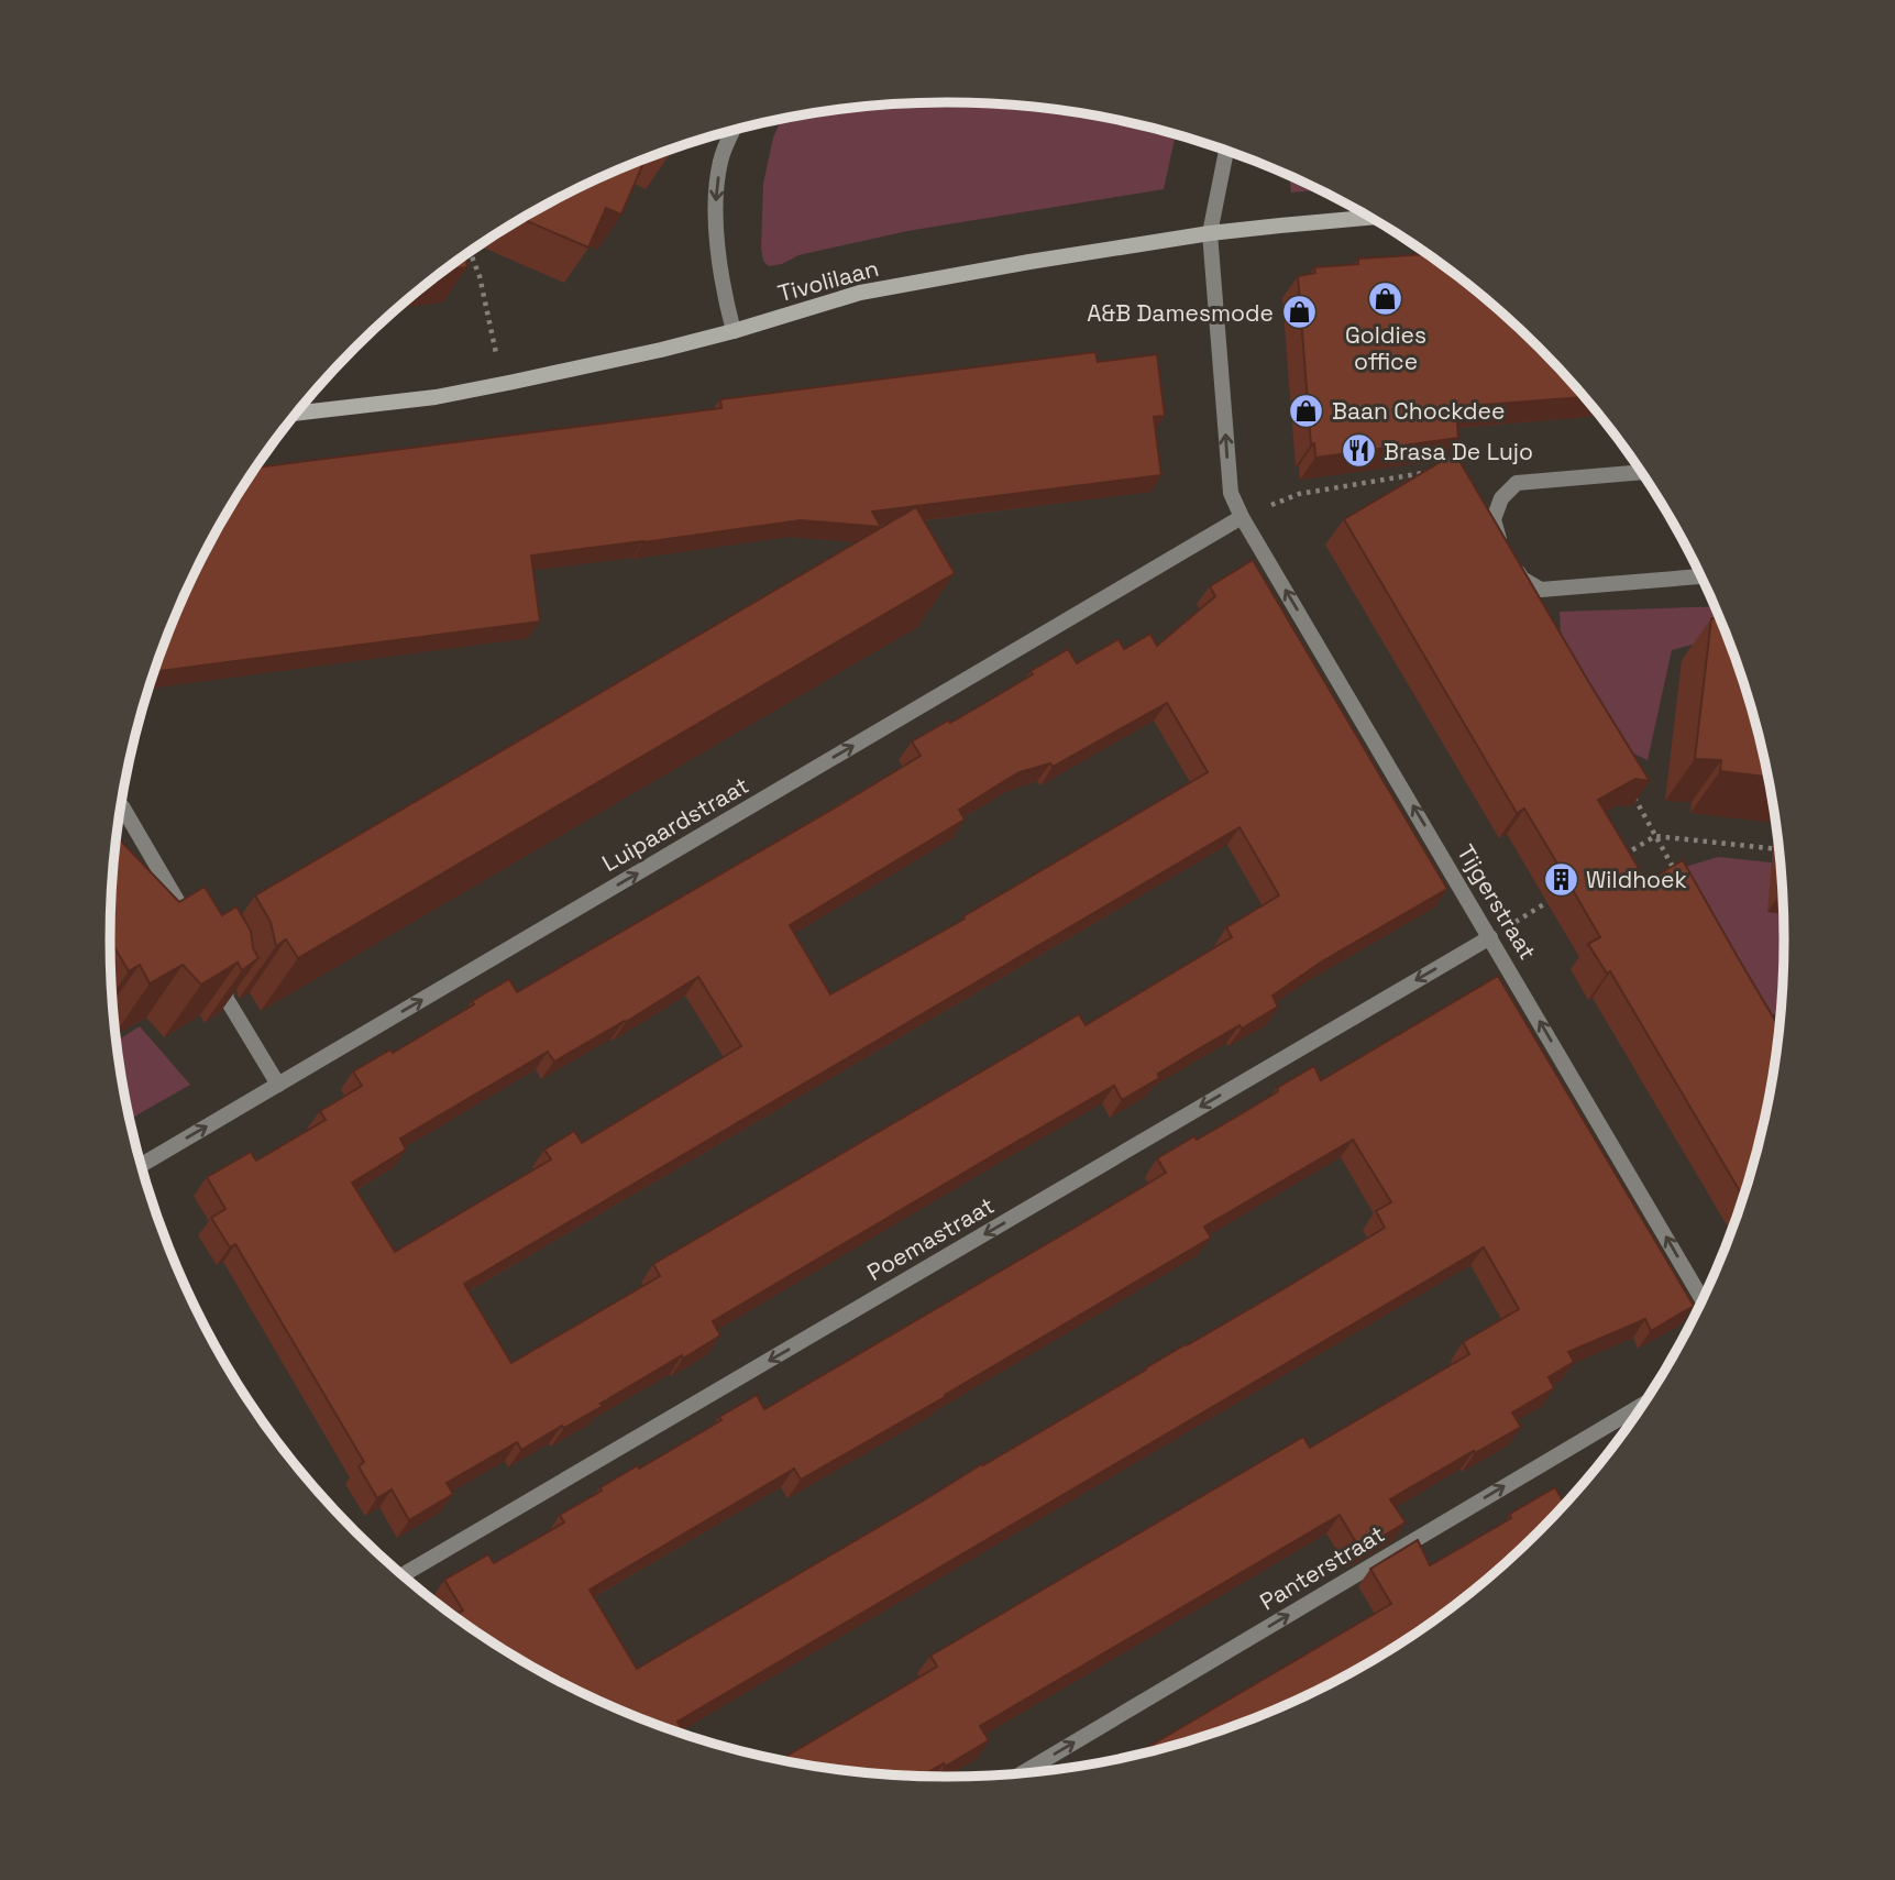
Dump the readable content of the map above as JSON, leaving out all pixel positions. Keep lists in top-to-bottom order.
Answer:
{
  "streets": {
    "main road": ["Tivolilaan"],
    "street": [
      "Luipaardstraat",
      "Tijgerstraat",
      "Poemastraat",
      "Panterstraat"
    ]
  },
  "crossings": [
    ["Tivolilaan", "Tijgerstraat"],
    ["Luipaardstraat", "Tijgerstraat"],
    ["Tijgerstraat", "Poemastraat"]
  ],
  "one_way": [
    "Luipaardstraat",
    "Tijgerstraat",
    "Poemastraat",
    "Panterstraat"
  ],
  "places": {
    "shop": ["Goldies office", "A&B Damesmode", "Baan Chockdee"],
    "restaurant": ["Brasa De Lujo"],
    "building": ["Wildhoek"]
  }
}
